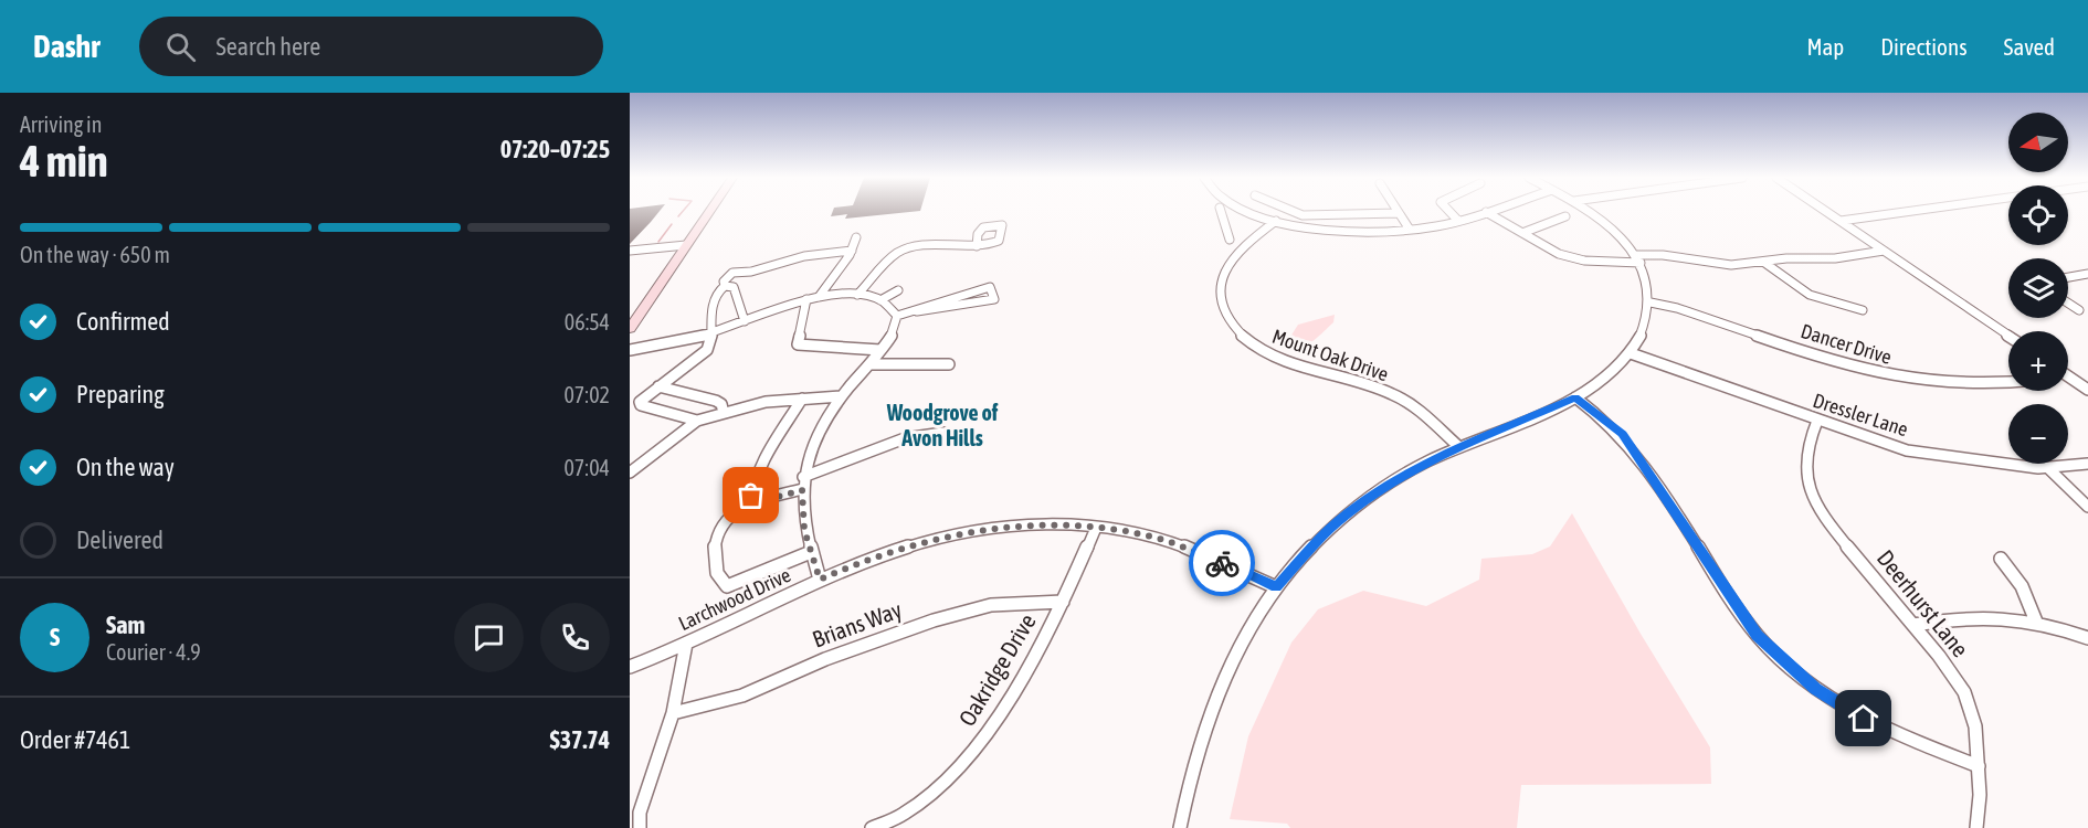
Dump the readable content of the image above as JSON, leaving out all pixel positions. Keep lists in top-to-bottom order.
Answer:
{
  "streets": {
    "street": [
      "Dancer Drive",
      "Mount Oak Drive",
      "Dressler Lane",
      "Larchwood Drive",
      "Deerhurst Lane",
      "Brians Way",
      "Oakridge Drive"
    ]
  },
  "crossings": [
    ["Dressler Lane", "Deerhurst Lane"],
    ["Larchwood Drive", "Oakridge Drive"],
    ["Brians Way", "Oakridge Drive"]
  ],
  "districts": ["Woodgrove of Avon Hills"],
  "north": "left",
  "page": {
    "header": "Dashr",
    "search": "Search here",
    "nav": ["Map", "Directions", "Saved"],
    "heading": ["4 min", "Arriving in", "07:20–07:25"],
    "panel": [
      "Sam",
      "Courier · 4.9",
      "Order #7461",
      "$37.74"
    ],
    "map_buttons": ["+", "−"],
    "bar": "On the way · 650 m",
    "list": [
      ["Confirmed", "06:54"],
      ["Preparing", "07:02"],
      ["On the way", "07:04"],
      "Delivered"
    ],
    "round": "S"
  }
}
